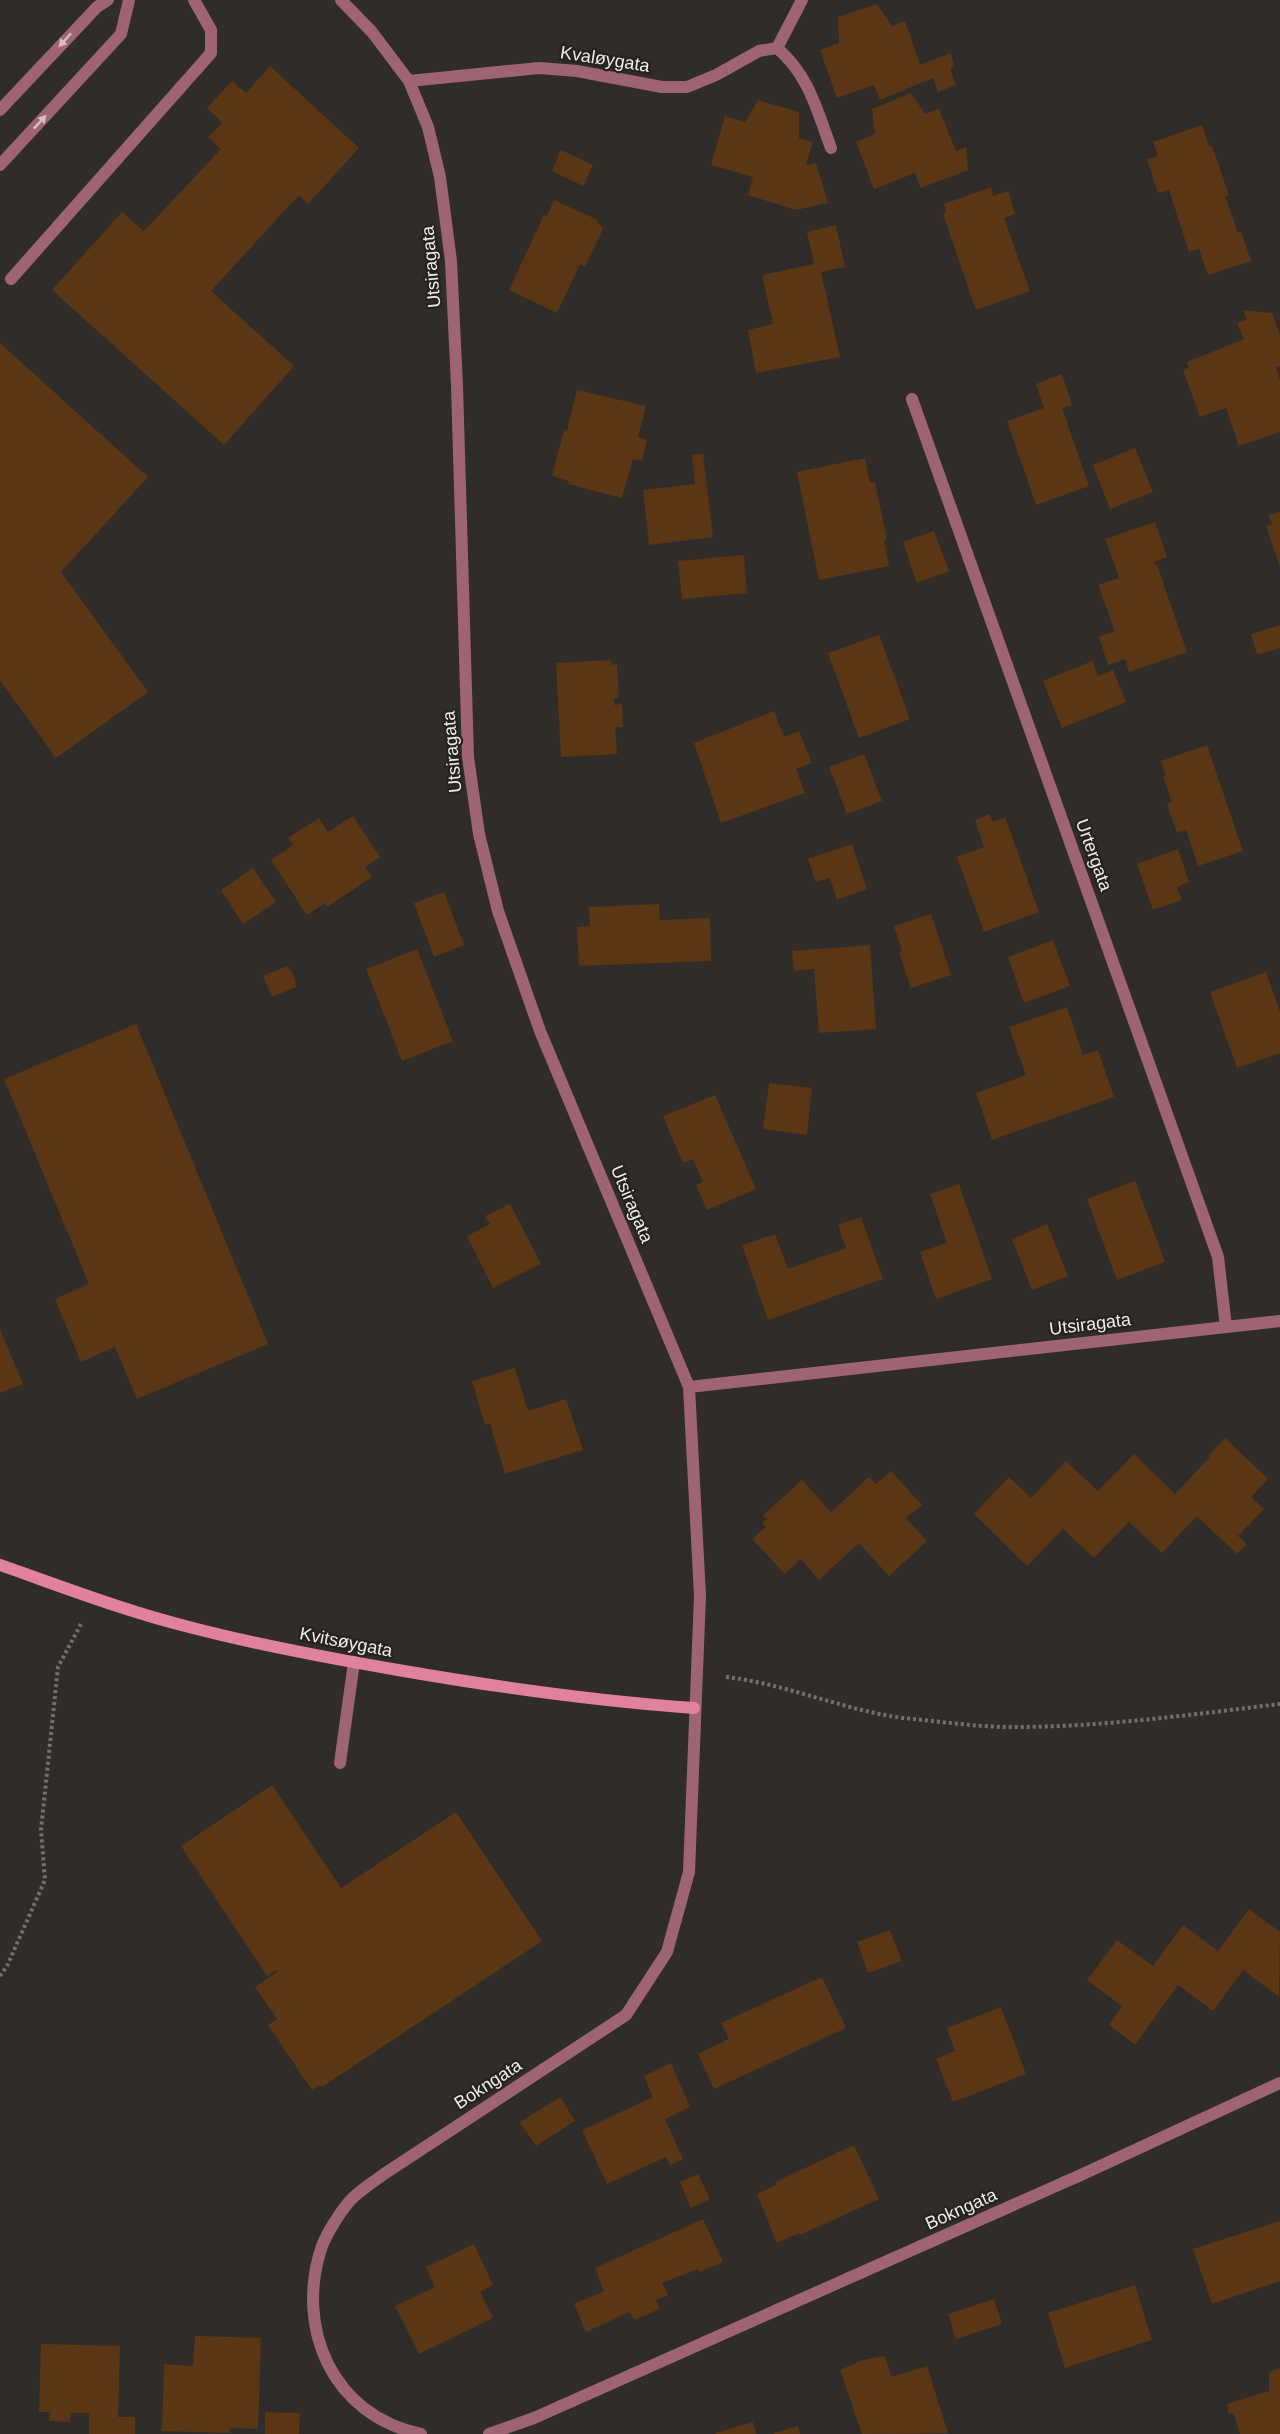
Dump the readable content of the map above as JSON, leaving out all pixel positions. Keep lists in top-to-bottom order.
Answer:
{
  "streets": {
    "street": [
      "Kvaløygata",
      "Utsiragata",
      "Urtergata",
      "Kvitsøygata",
      "Bokngata"
    ]
  },
  "crossings": [
    ["Kvaløygata", "Utsiragata"],
    ["Utsiragata", "Urtergata"],
    ["Utsiragata", "Kvitsøygata"],
    ["Utsiragata", "Bokngata"],
    ["Kvitsøygata", "Bokngata"]
  ]
}
